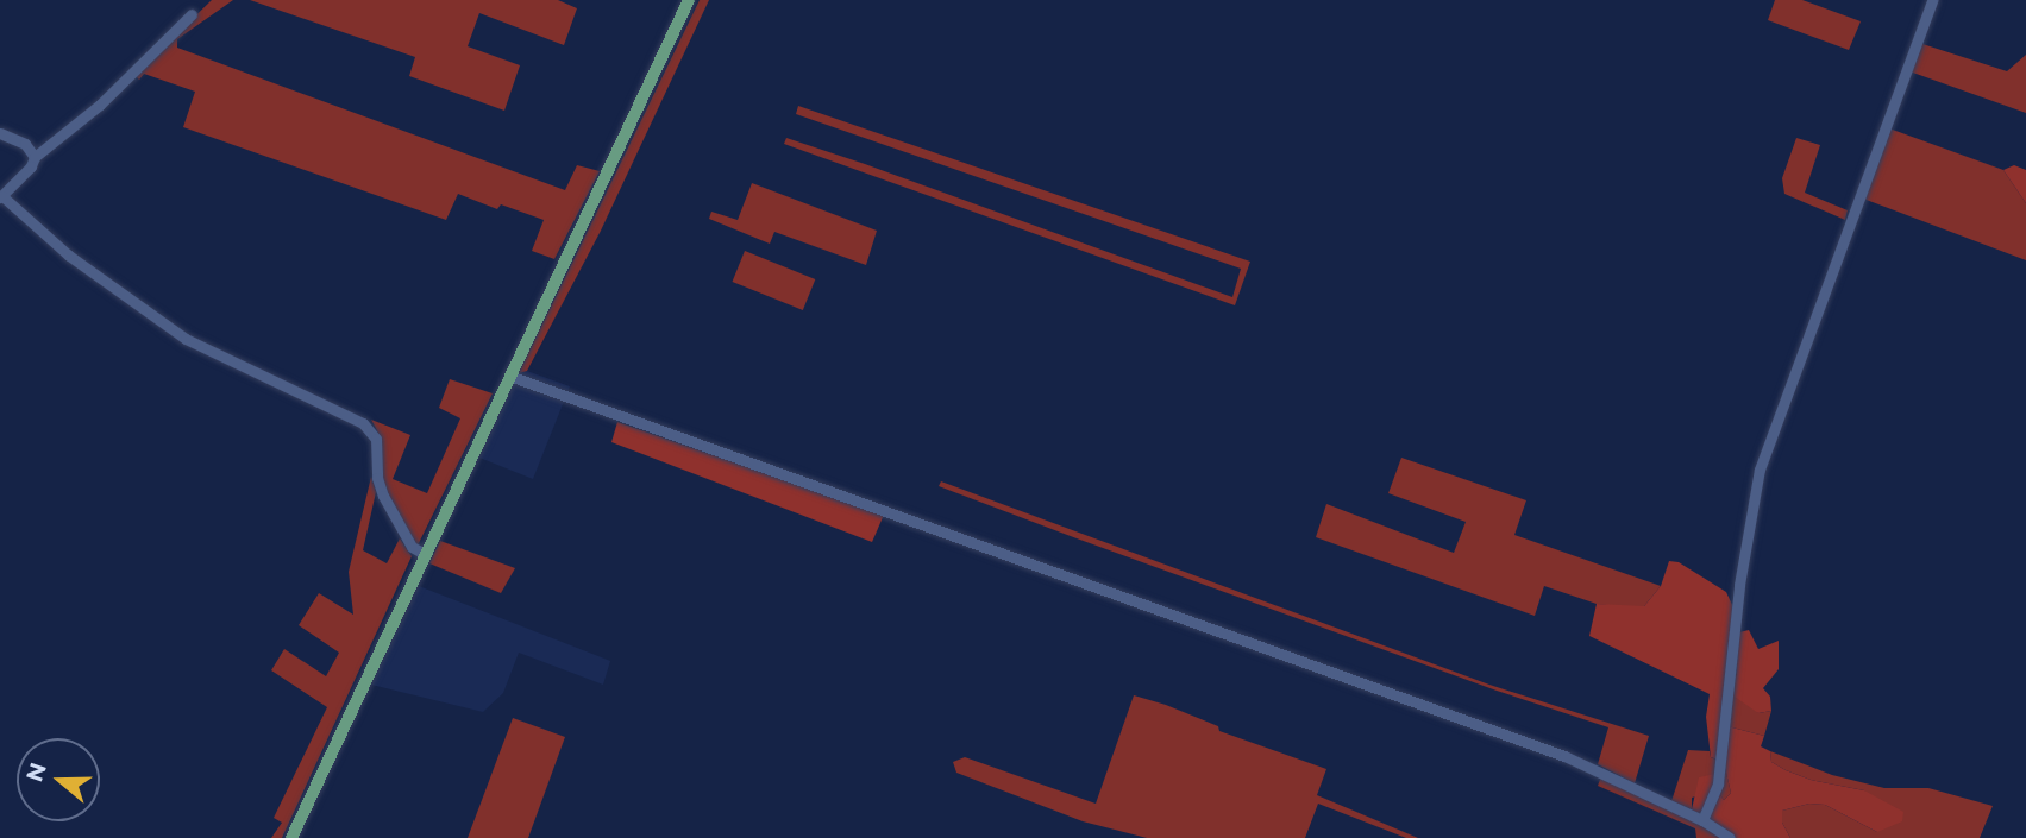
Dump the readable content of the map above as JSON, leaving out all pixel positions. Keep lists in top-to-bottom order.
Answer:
{
  "north": "left"
}
